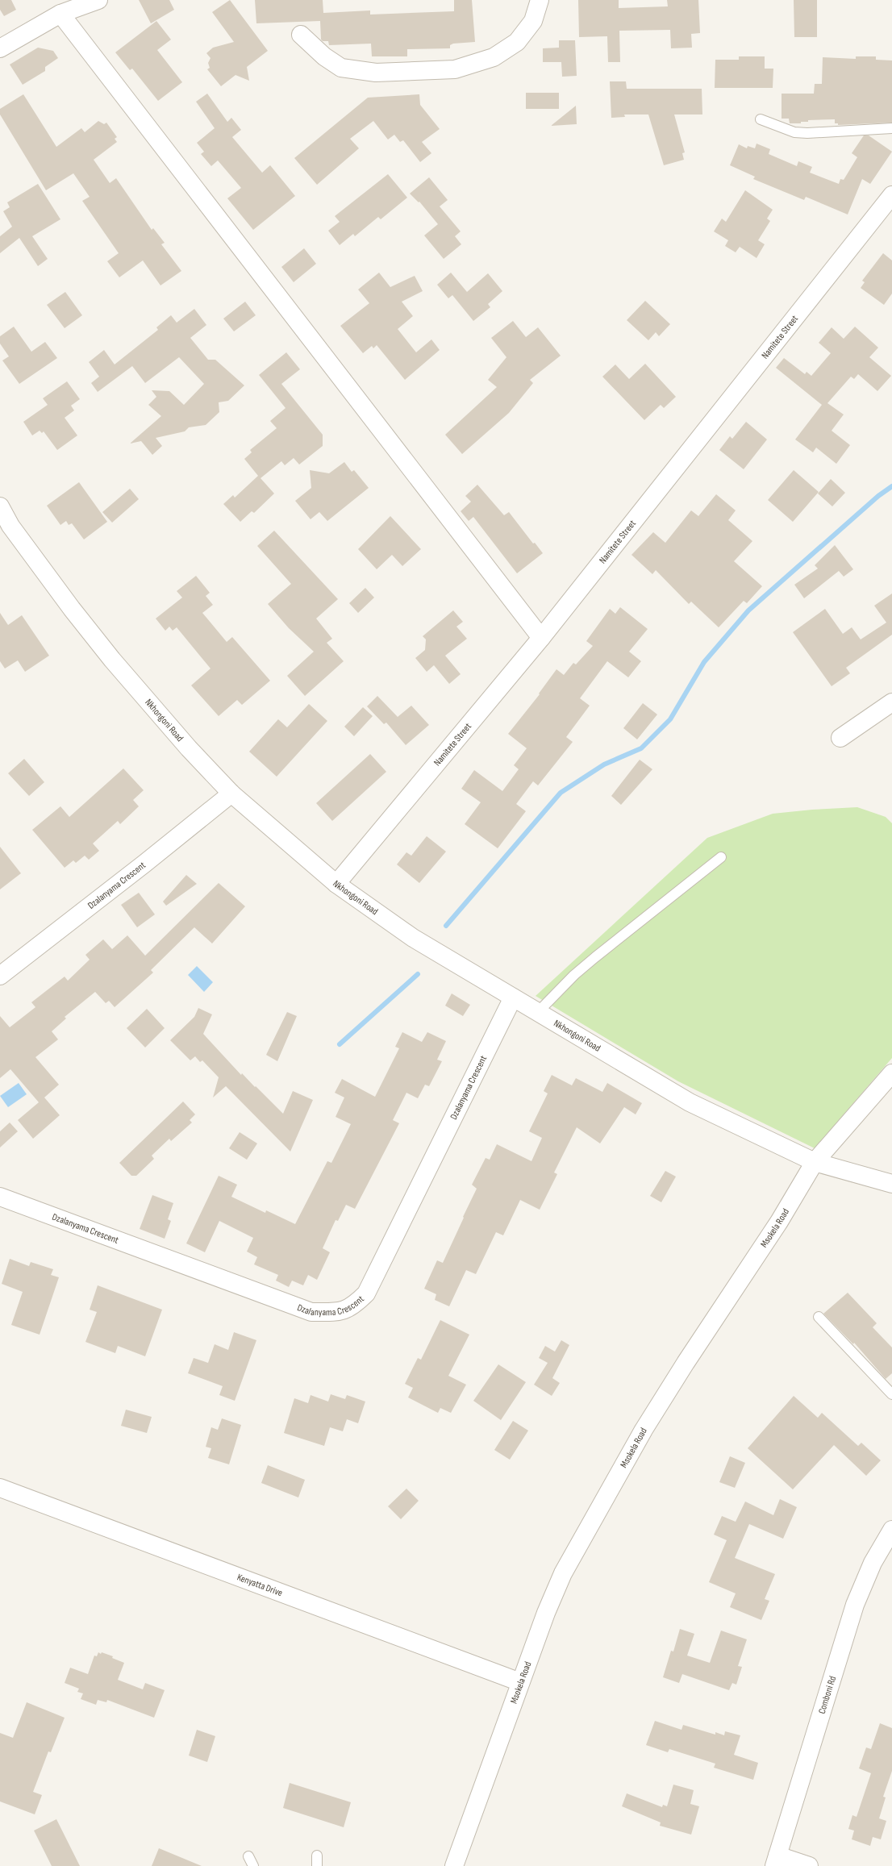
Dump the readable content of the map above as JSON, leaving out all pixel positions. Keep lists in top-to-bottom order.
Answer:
{
  "streets": {
    "street": [
      "Namitete Street",
      "Nkhongoni Road",
      "Dzalanyama Crescent",
      "Msokela Road",
      "Kenyatta Drive",
      "Comboni Rd"
    ]
  },
  "crossings": [
    ["Namitete Street", "Nkhongoni Road"],
    ["Nkhongoni Road", "Dzalanyama Crescent"],
    ["Nkhongoni Road", "Msokela Road"],
    ["Msokela Road", "Kenyatta Drive"]
  ]
}
